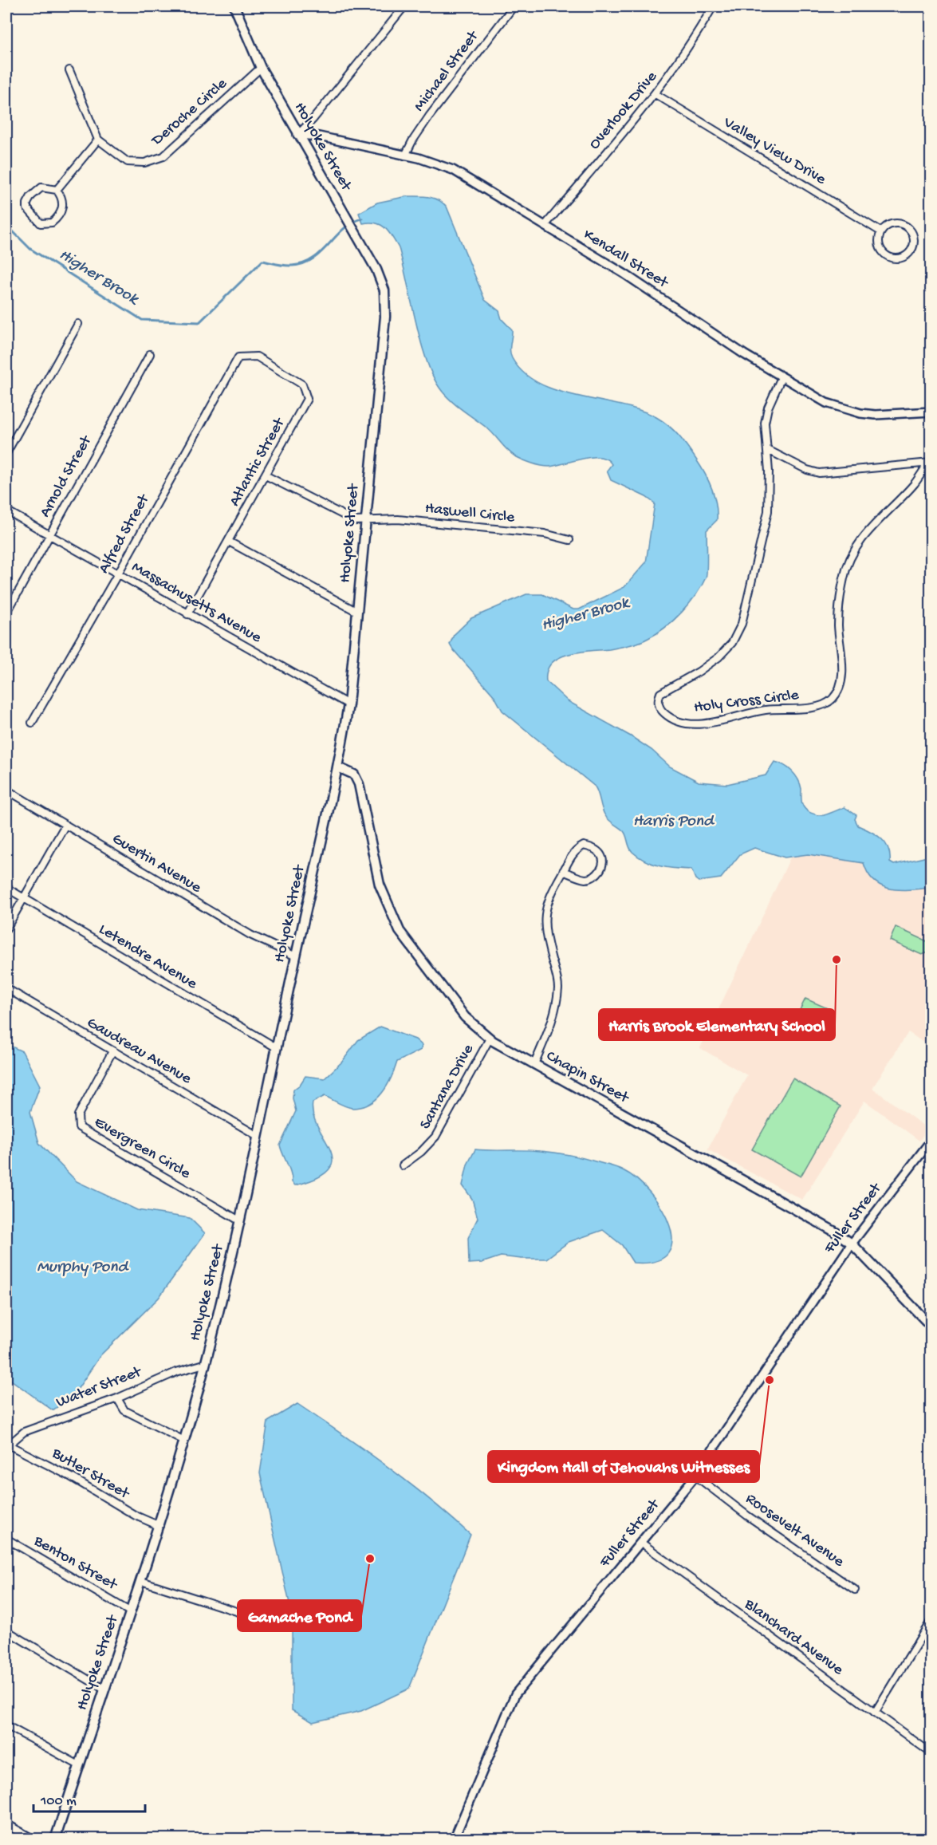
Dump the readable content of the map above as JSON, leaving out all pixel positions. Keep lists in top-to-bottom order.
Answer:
{
  "streets": {
    "main road": ["Holyoke Street", "Chapin Street"],
    "street": [
      "Michael Street",
      "Overlook Drive",
      "Deroche Circle",
      "Valley View Drive",
      "Kendall Street",
      "Atlantic Street",
      "Arnold Street",
      "Haswell Circle",
      "Alfred Street",
      "Massachusetts Avenue",
      "Holy Cross Circle",
      "Guertin Avenue",
      "Letendre Avenue",
      "Gaudreau Avenue",
      "Santana Drive",
      "Evergreen Circle",
      "Fuller Street",
      "Water Street",
      "Butler Street",
      "Roosevelt Avenue",
      "Benton Street",
      "Blanchard Avenue"
    ]
  },
  "crossings": [
    ["Michael Street", "Kendall Street"],
    ["Overlook Drive", "Valley View Drive"],
    ["Overlook Drive", "Kendall Street"],
    ["Deroche Circle", "Holyoke Street"],
    ["Holyoke Street", "Kendall Street"],
    ["Holyoke Street", "Haswell Circle"],
    ["Holyoke Street", "Massachusetts Avenue"],
    ["Holyoke Street", "Guertin Avenue"],
    ["Holyoke Street", "Letendre Avenue"],
    ["Holyoke Street", "Gaudreau Avenue"],
    ["Holyoke Street", "Chapin Street"],
    ["Holyoke Street", "Evergreen Circle"],
    ["Holyoke Street", "Water Street"],
    ["Holyoke Street", "Butler Street"],
    ["Holyoke Street", "Benton Street"],
    ["Kendall Street", "Holy Cross Circle"],
    ["Atlantic Street", "Haswell Circle"],
    ["Atlantic Street", "Alfred Street"],
    ["Atlantic Street", "Massachusetts Avenue"],
    ["Arnold Street", "Massachusetts Avenue"],
    ["Alfred Street", "Massachusetts Avenue"],
    ["Gaudreau Avenue", "Evergreen Circle"],
    ["Chapin Street", "Santana Drive"],
    ["Chapin Street", "Fuller Street"],
    ["Fuller Street", "Roosevelt Avenue"],
    ["Fuller Street", "Blanchard Avenue"],
    ["Water Street", "Butler Street"]
  ],
  "water": ["Higher Brook", "Harris Pond", "Murphy Pond"],
  "places": ["Harris Brook Elementary School", "Kingdom Hall of Jehovahs Witnesses", "Gamache Pond"],
  "scale_bar": "100 m"
}
